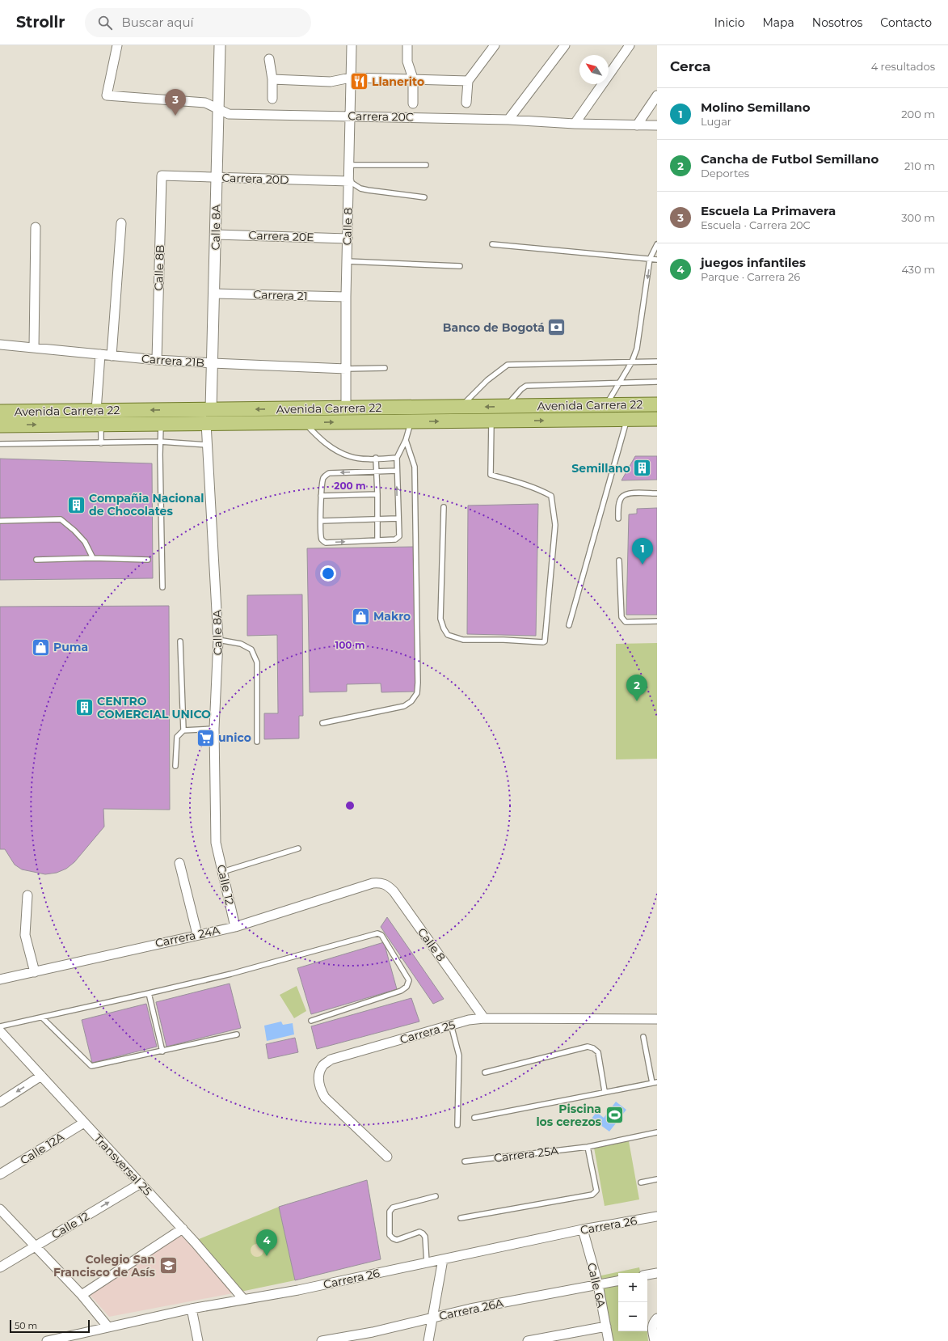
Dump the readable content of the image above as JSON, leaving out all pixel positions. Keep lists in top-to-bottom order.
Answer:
{
  "streets": {
    "main road": ["Avenida Carrera 22"],
    "street": [
      "Carrera 20C",
      "Carrera 20D",
      "Calle 8",
      "Calle 8A",
      "Carrera 20E",
      "Calle 8B",
      "Carrera 21",
      "Carrera 21B",
      "Calle 12",
      "Carrera 24A",
      "Carrera 25",
      "Calle 12A",
      "Transversal 25",
      "Carrera 26",
      "Calle 6A",
      "Carrera 26A"
    ],
    "lane": ["Carrera 25A"]
  },
  "crossings": [
    ["Carrera 20C", "Calle 8"],
    ["Carrera 20C", "Calle 8A"],
    ["Carrera 20D", "Calle 8"],
    ["Carrera 20D", "Calle 8A"],
    ["Carrera 20D", "Calle 8B"],
    ["Calle 8", "Carrera 20E"],
    ["Calle 8", "Carrera 21"],
    ["Calle 8", "Carrera 21B"],
    ["Calle 8", "Avenida Carrera 22"],
    ["Calle 8", "Carrera 24A"],
    ["Calle 8", "Carrera 25"],
    ["Calle 8A", "Carrera 20E"],
    ["Calle 8A", "Carrera 21"],
    ["Calle 8A", "Carrera 21B"],
    ["Calle 8A", "Avenida Carrera 22"],
    ["Calle 8A", "Calle 12"],
    ["Calle 8B", "Carrera 21B"],
    ["Calle 12", "Carrera 24A"],
    ["Calle 12", "Transversal 25"],
    ["Calle 12A", "Transversal 25"],
    ["Transversal 25", "Carrera 26"],
    ["Carrera 26", "Calle 6A"],
    ["Calle 6A", "Carrera 26A"]
  ],
  "places": {
    "restaurant": ["Llanerito"],
    "bank": ["Banco de Bogotá"],
    "building": ["Semillano", "Compañia Nacional de Chocolates", "CENTRO COMERCIAL UNICO"],
    "shop": ["Makro", "Puma"],
    "supermarket": ["unico"],
    "sports": ["Piscina los cerezos"],
    "school or university": ["Colegio San Francisco de Asís"]
  },
  "scale_bar": "50 m",
  "north": "top left",
  "page": {
    "header": "Strollr",
    "search": "Buscar aquí",
    "nav": [
      "Inicio",
      "Mapa",
      "Nosotros",
      "Contacto"
    ],
    "heading": ["Cerca", "4 resultados"],
    "list": [
      {
        "mark": "1",
        "name": "Molino Semillano",
        "note": "Lugar",
        "value": "200 m"
      },
      {
        "mark": "2",
        "name": "Cancha de Futbol Semillano",
        "note": "Deportes",
        "value": "210 m"
      },
      {
        "mark": "3",
        "name": "Escuela La Primavera",
        "note": "Escuela · Carrera 20C",
        "value": "300 m"
      },
      {
        "mark": "4",
        "name": "juegos infantiles",
        "note": "Parque · Carrera 26",
        "value": "430 m"
      }
    ],
    "pins": [
      "3",
      "1",
      "2",
      "4"
    ],
    "map_buttons": ["+", "−"],
    "scale": "50 m"
  },
  "rings": ["200 m", "100 m"]
}
